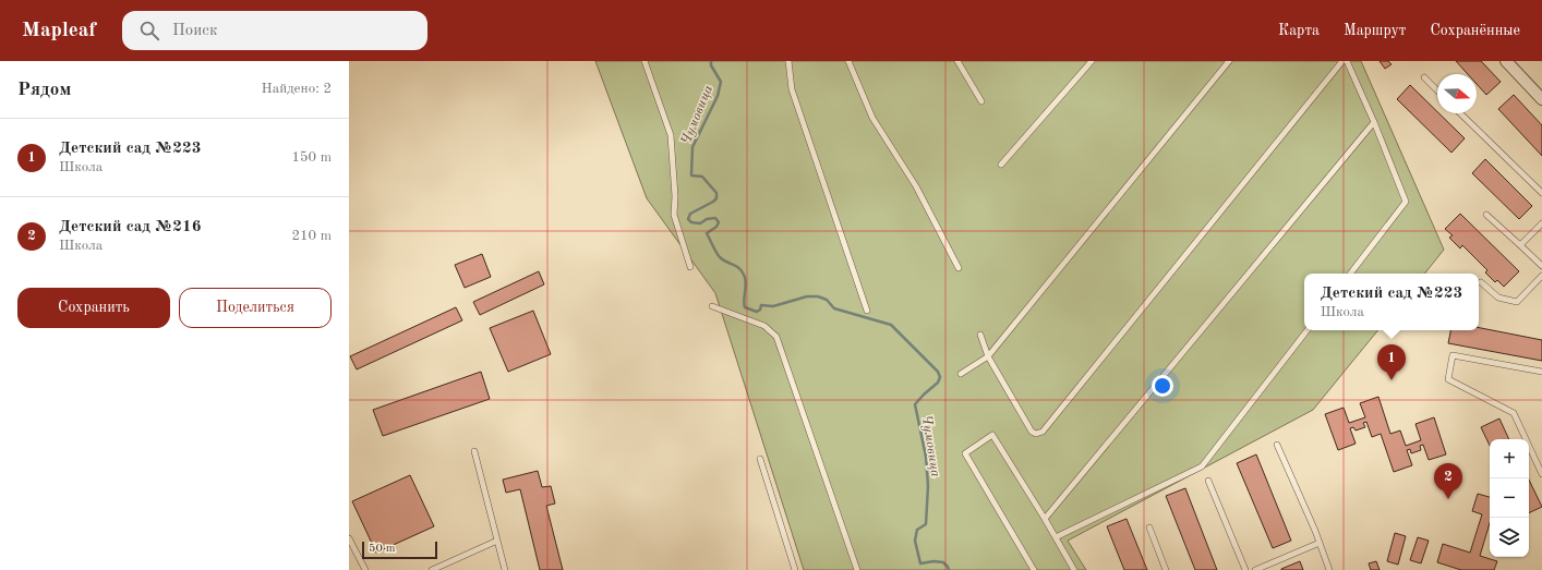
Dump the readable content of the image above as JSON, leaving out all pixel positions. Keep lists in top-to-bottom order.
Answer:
{
  "water": ["Чумовица"],
  "scale_bar": "50 m",
  "north": "right",
  "page": {
    "header": "Mapleaf",
    "search": "Поиск",
    "nav": ["Карта", "Маршрут", "Сохранённые"],
    "heading": ["Рядом", "Найдено: 2"],
    "list": [
      {
        "mark": "1",
        "name": "Детский сад №223",
        "note": "Школа",
        "value": "150 m"
      },
      {
        "mark": "2",
        "name": "Детский сад №216",
        "note": "Школа",
        "value": "210 m"
      }
    ],
    "popup": ["Детский сад №223", "Школа"],
    "buttons": ["Сохранить", "Поделиться"],
    "pins": ["1", "2"],
    "map_buttons": ["+", "−"],
    "scale": "50 m"
  }
}
